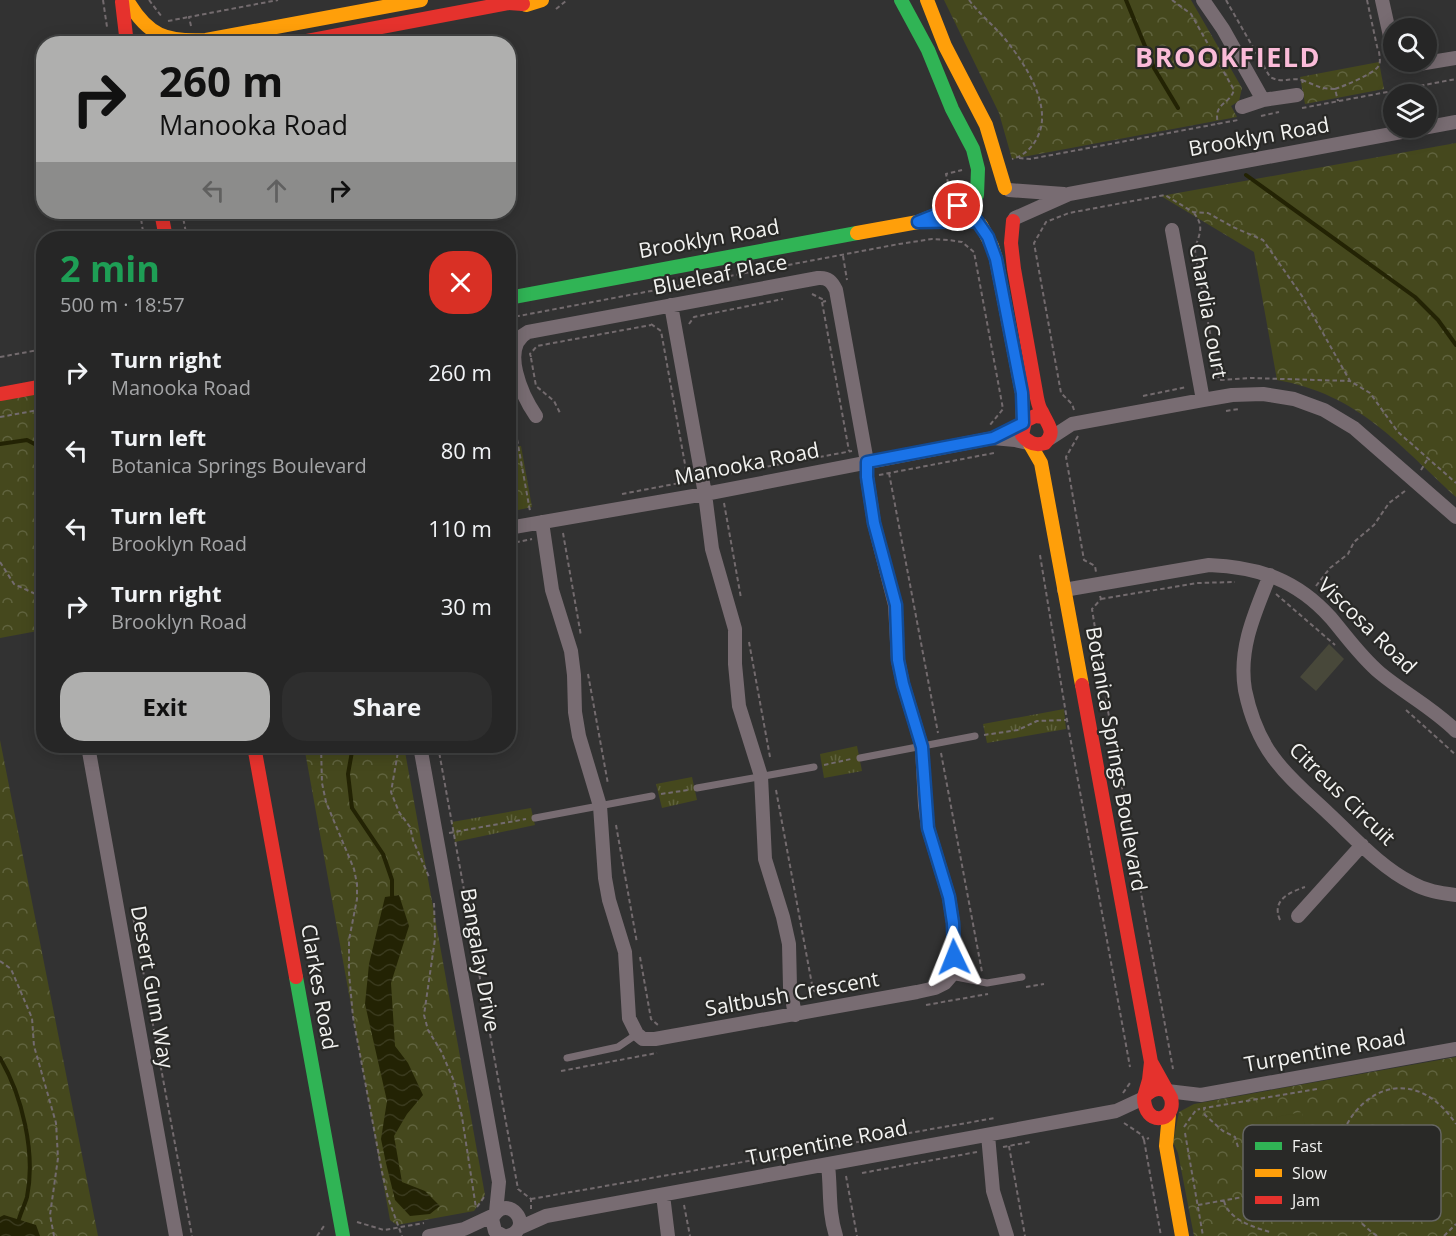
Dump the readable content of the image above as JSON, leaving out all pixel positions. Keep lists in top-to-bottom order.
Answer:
{
  "streets": {
    "street": [
      "Brooklyn Road",
      "Blueleaf Place",
      "Chardia Court",
      "Manooka Road",
      "Viscosa Road",
      "Botanica Springs Boulevard",
      "Citreus Circuit",
      "Bangalay Drive",
      "Desert Gum Way",
      "Clarkes Road",
      "Saltbush Crescent",
      "Turpentine Road"
    ]
  },
  "crossings": [
    ["Blueleaf Place", "Manooka Road"],
    ["Manooka Road", "Botanica Springs Boulevard"],
    ["Viscosa Road", "Botanica Springs Boulevard"],
    ["Viscosa Road", "Citreus Circuit"],
    ["Botanica Springs Boulevard", "Turpentine Road"],
    ["Bangalay Drive", "Turpentine Road"]
  ],
  "districts": ["BROOKFIELD"],
  "legend": ["Fast", "Slow", "Jam"],
  "page": {
    "turn": ["260 m", "Manooka Road"],
    "heading": ["2 min", "500 m · 18:57"],
    "list": [
      {
        "name": "Turn right",
        "note": "Manooka Road",
        "value": "260 m"
      },
      {
        "name": "Turn left",
        "note": "Botanica Springs Boulevard",
        "value": "80 m"
      },
      {
        "name": "Turn left",
        "note": "Brooklyn Road",
        "value": "110 m"
      },
      {
        "name": "Turn right",
        "note": "Brooklyn Road",
        "value": "30 m"
      }
    ],
    "buttons": ["Exit", "Share"]
  }
}
